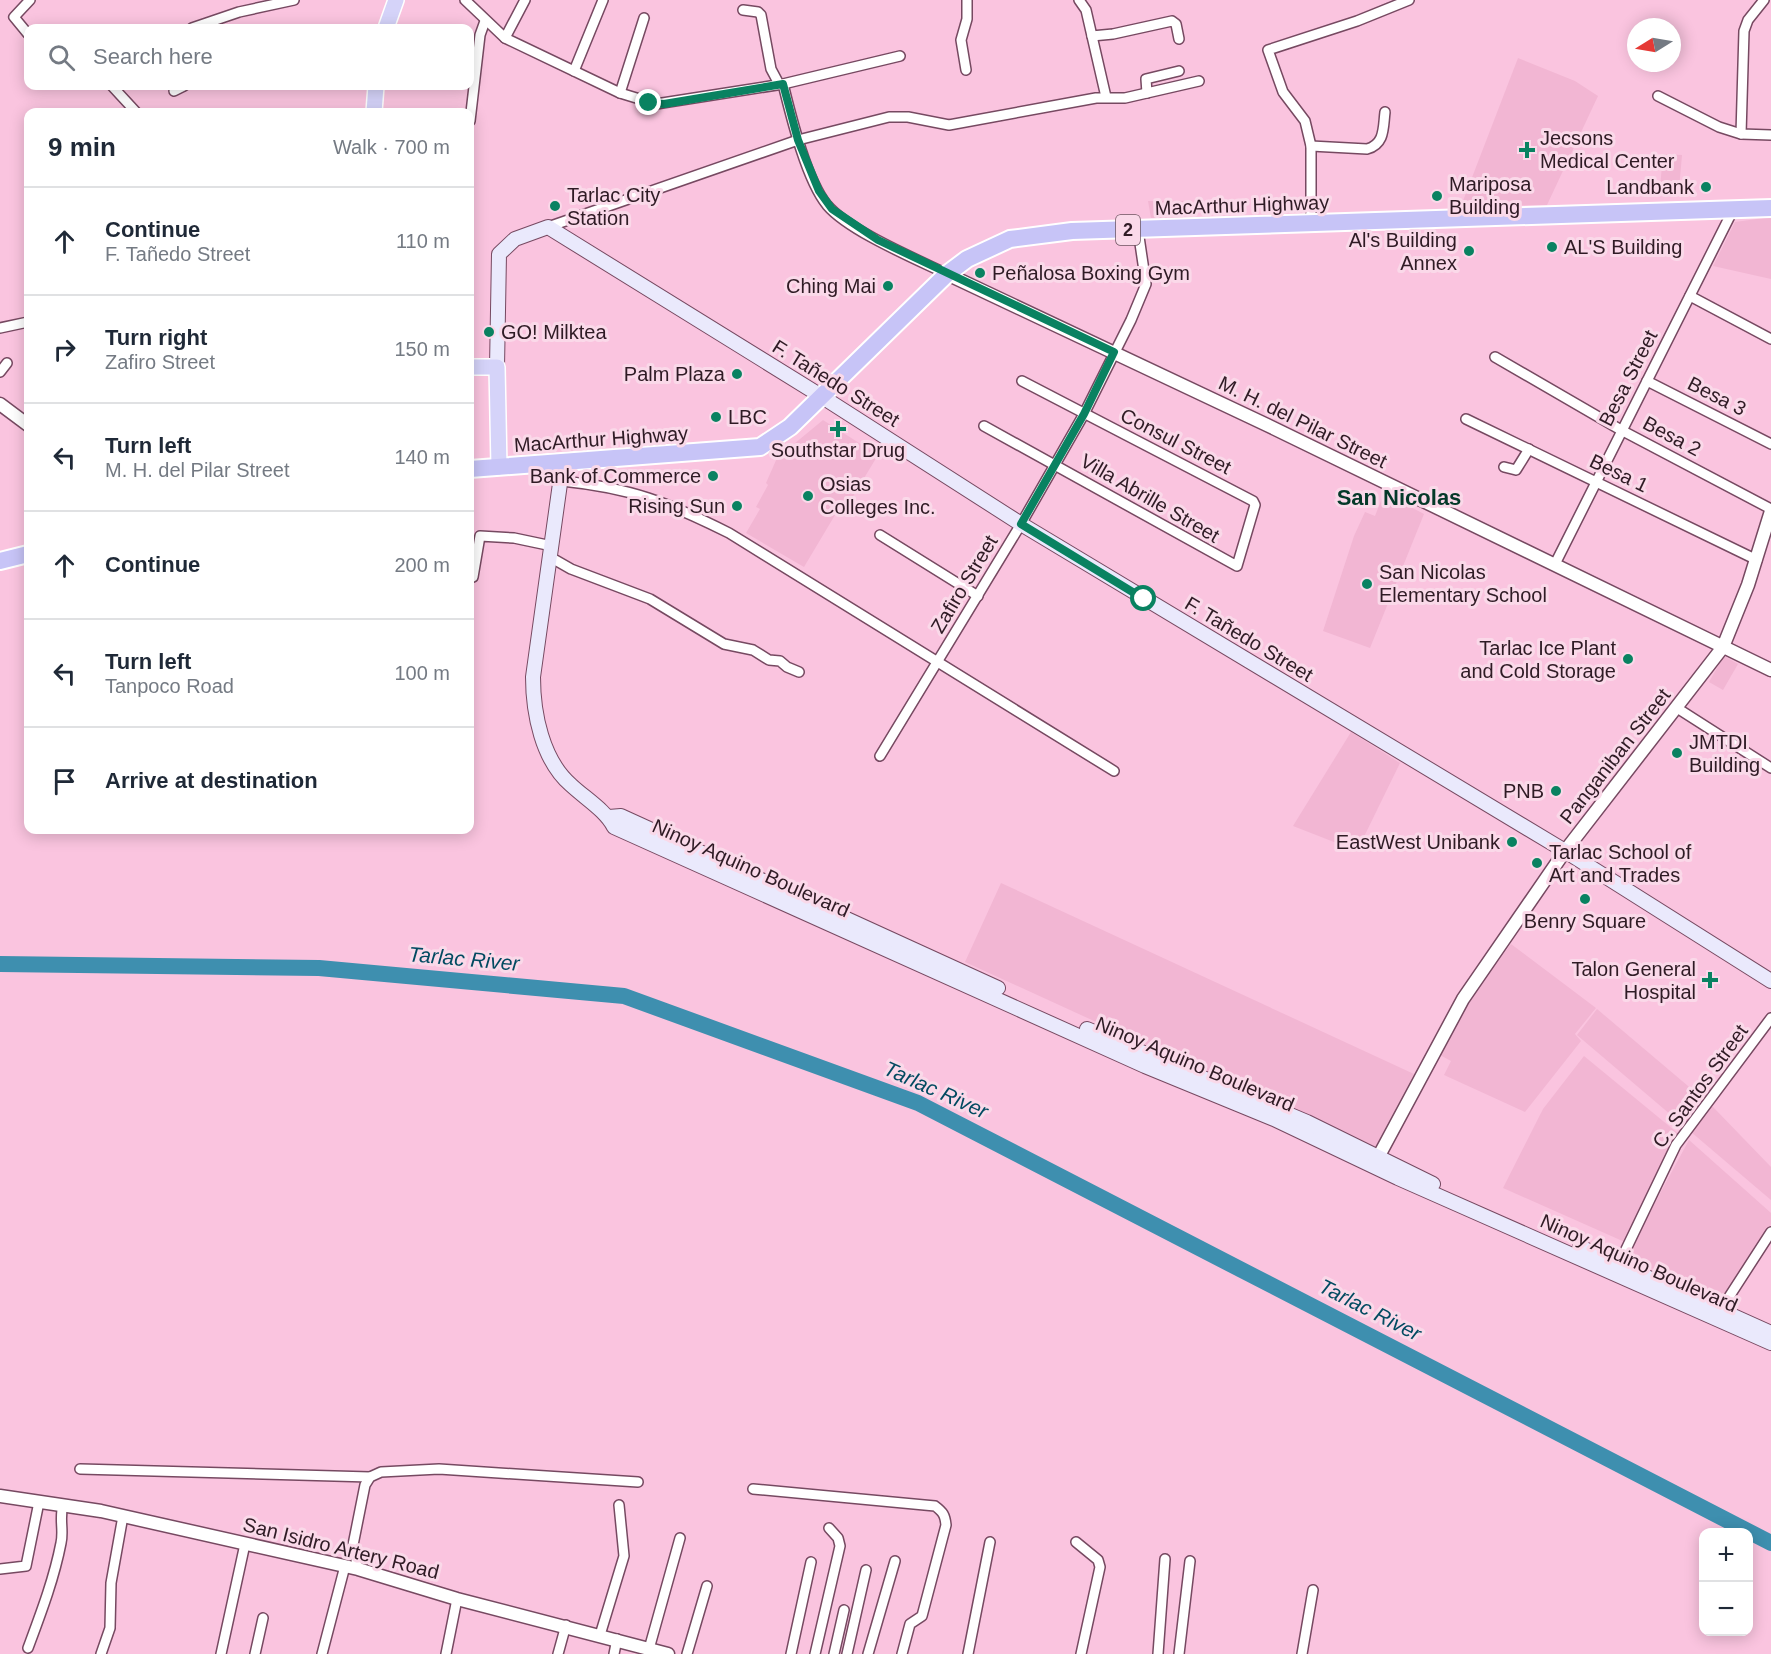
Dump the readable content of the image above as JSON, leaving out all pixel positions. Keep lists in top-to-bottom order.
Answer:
{
  "streets": {
    "highway": ["MacArthur Highway", "2"],
    "main road": ["F. Tañedo Street", "Ninoy Aquino Boulevard"],
    "street": [
      "Besa Street",
      "Besa 3",
      "M. H. del Pilar Street",
      "Besa 2",
      "Consul Street",
      "Besa 1",
      "Villa Abrille Street",
      "Zafiro Street",
      "Panganiban Street",
      "C. Santos Street",
      "San Isidro Artery Road"
    ]
  },
  "crossings": [
    ["MacArthur Highway", "Besa Street"],
    ["MacArthur Highway", "F. Tañedo Street"],
    ["MacArthur Highway", "M. H. del Pilar Street"],
    ["MacArthur Highway", "Zafiro Street"],
    ["MacArthur Highway", "Ninoy Aquino Boulevard"],
    ["Besa Street", "Besa 3"],
    ["Besa Street", "M. H. del Pilar Street"],
    ["Besa Street", "Besa 2"],
    ["Besa Street", "Besa 1"],
    ["F. Tañedo Street", "Zafiro Street"],
    ["F. Tañedo Street", "Panganiban Street"],
    ["M. H. del Pilar Street", "Zafiro Street"],
    ["M. H. del Pilar Street", "Panganiban Street"],
    ["Besa 2", "Panganiban Street"],
    ["Consul Street", "Villa Abrille Street"],
    ["Consul Street", "Zafiro Street"],
    ["Besa 1", "Panganiban Street"],
    ["Villa Abrille Street", "Zafiro Street"],
    ["Panganiban Street", "Ninoy Aquino Boulevard"],
    ["Ninoy Aquino Boulevard", "C. Santos Street"]
  ],
  "districts": ["San Nicolas"],
  "water": ["Tarlac River"],
  "places": {
    "health": ["Jecsons Medical Center", "Southstar Drug", "Talon General Hospital"],
    "other": [
      "Landbank",
      "Mariposa Building",
      "Tarlac City Station",
      "AL'S Building",
      "Al's Building Annex",
      "Peñalosa Boxing Gym",
      "Ching Mai",
      "GO! Milktea",
      "Palm Plaza",
      "LBC",
      "Bank of Commerce",
      "Osias Colleges Inc.",
      "Rising Sun",
      "San Nicolas Elementary School",
      "Tarlac Ice Plant and Cold Storage",
      "JMTDI Building",
      "PNB",
      "EastWest Unibank",
      "Tarlac School of Art and Trades",
      "Benry Square"
    ]
  },
  "north": "left",
  "page": {
    "search": "Search here",
    "heading": ["9 min", "Walk · 700 m"],
    "list": [
      ["Continue", "F. Tañedo Street", "110 m"],
      ["Turn right", "Zafiro Street", "150 m"],
      ["Turn left", "M. H. del Pilar Street", "140 m"],
      ["Continue", "200 m"],
      ["Turn left", "Tanpoco Road", "100 m"],
      "Arrive at destination"
    ],
    "map_buttons": ["+", "−"]
  }
}
